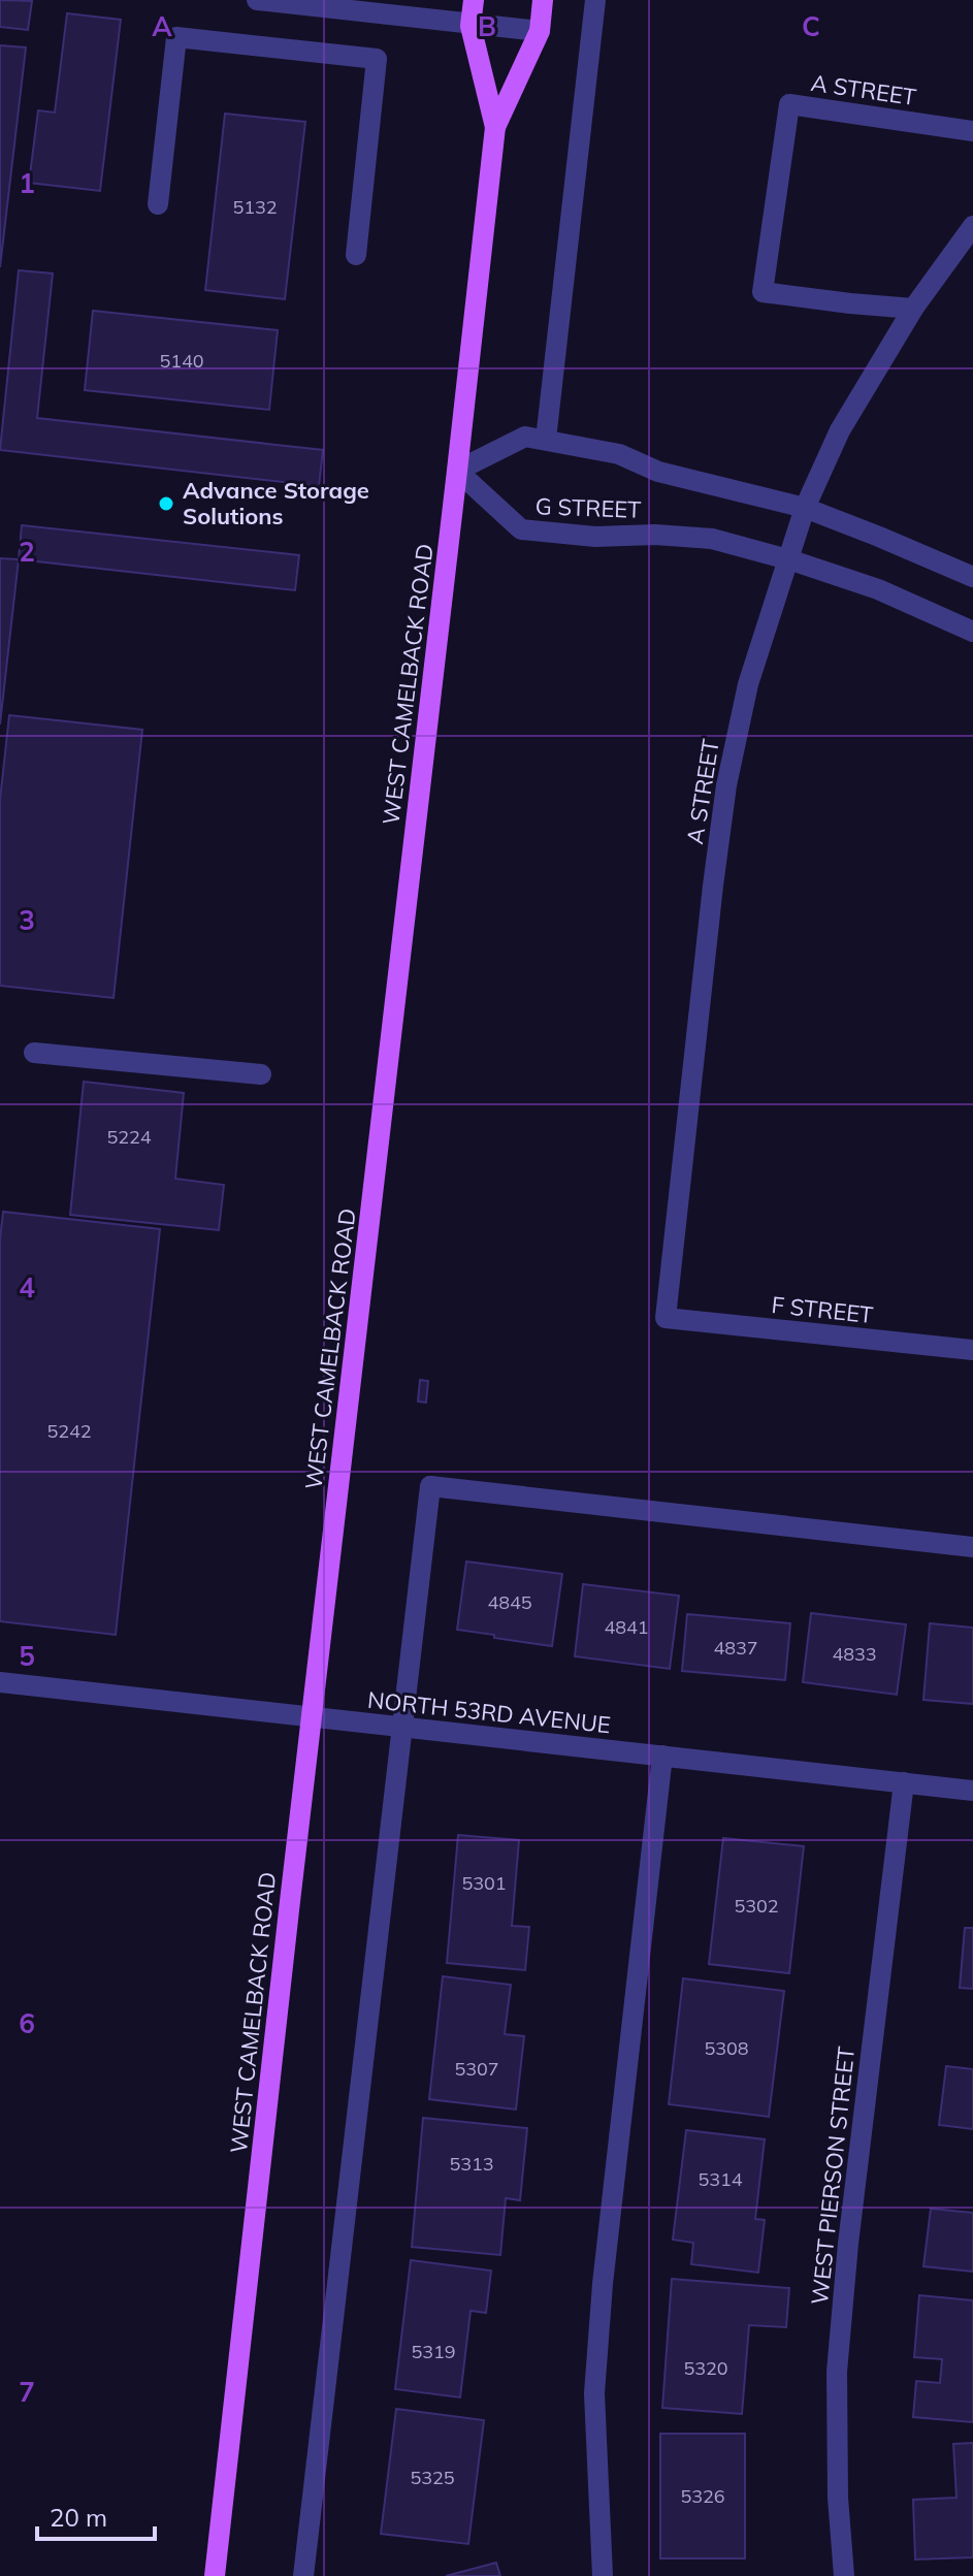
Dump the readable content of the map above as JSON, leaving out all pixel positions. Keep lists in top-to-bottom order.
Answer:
{
  "streets": {
    "main road": ["WEST CAMELBACK ROAD"],
    "street": [
      "A STREET",
      "G STREET",
      "F STREET",
      "NORTH 53RD AVENUE",
      "WEST PIERSON STREET"
    ]
  },
  "crossings": [
    ["A STREET", "G STREET"],
    ["A STREET", "F STREET"],
    ["G STREET", "WEST CAMELBACK ROAD"],
    ["WEST CAMELBACK ROAD", "NORTH 53RD AVENUE"],
    ["NORTH 53RD AVENUE", "WEST PIERSON STREET"]
  ],
  "places": ["Advance Storage Solutions"],
  "house_numbers": [
    "5132",
    "5140",
    "5224",
    "5242",
    "4845",
    "4841",
    "4837",
    "4833",
    "5301",
    "5302",
    "5308",
    "5307",
    "5313",
    "5314",
    "5319",
    "5320",
    "5325",
    "5326"
  ],
  "scale_bar": "20 m",
  "grid": {
    "columns": ["A", "B", "C"],
    "rows": [
      "1",
      "2",
      "3",
      "4",
      "5",
      "6",
      "7"
    ]
  }
}
